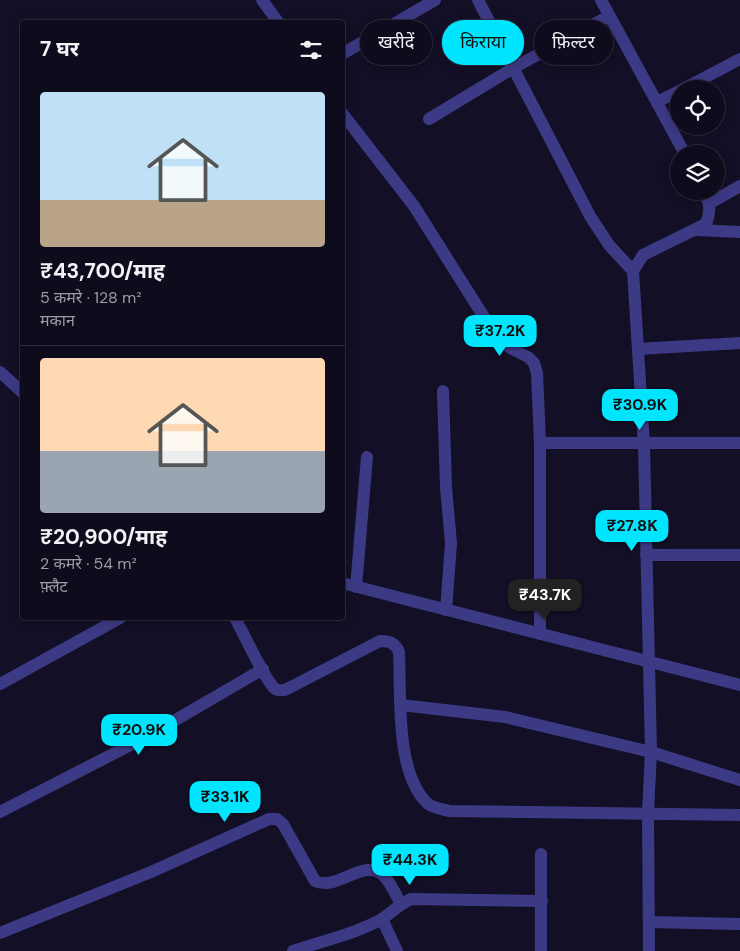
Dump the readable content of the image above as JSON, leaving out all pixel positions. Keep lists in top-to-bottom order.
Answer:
{
  "page": {
    "chip": ["खरीदें", "किराया", "फ़िल्टर"],
    "heading": "7 घर",
    "list": [
      {
        "name": "₹43,700/माह",
        "note": "5 कमरे · 128 m² · मकान"
      },
      {
        "name": "₹20,900/माह",
        "note": "2 कमरे · 54 m² · फ़्लैट"
      }
    ],
    "price": [
      "₹37.2K",
      "₹30.9K",
      "₹27.8K",
      "₹43.7K",
      "₹20.9K",
      "₹33.1K",
      "₹44.3K"
    ]
  }
}
